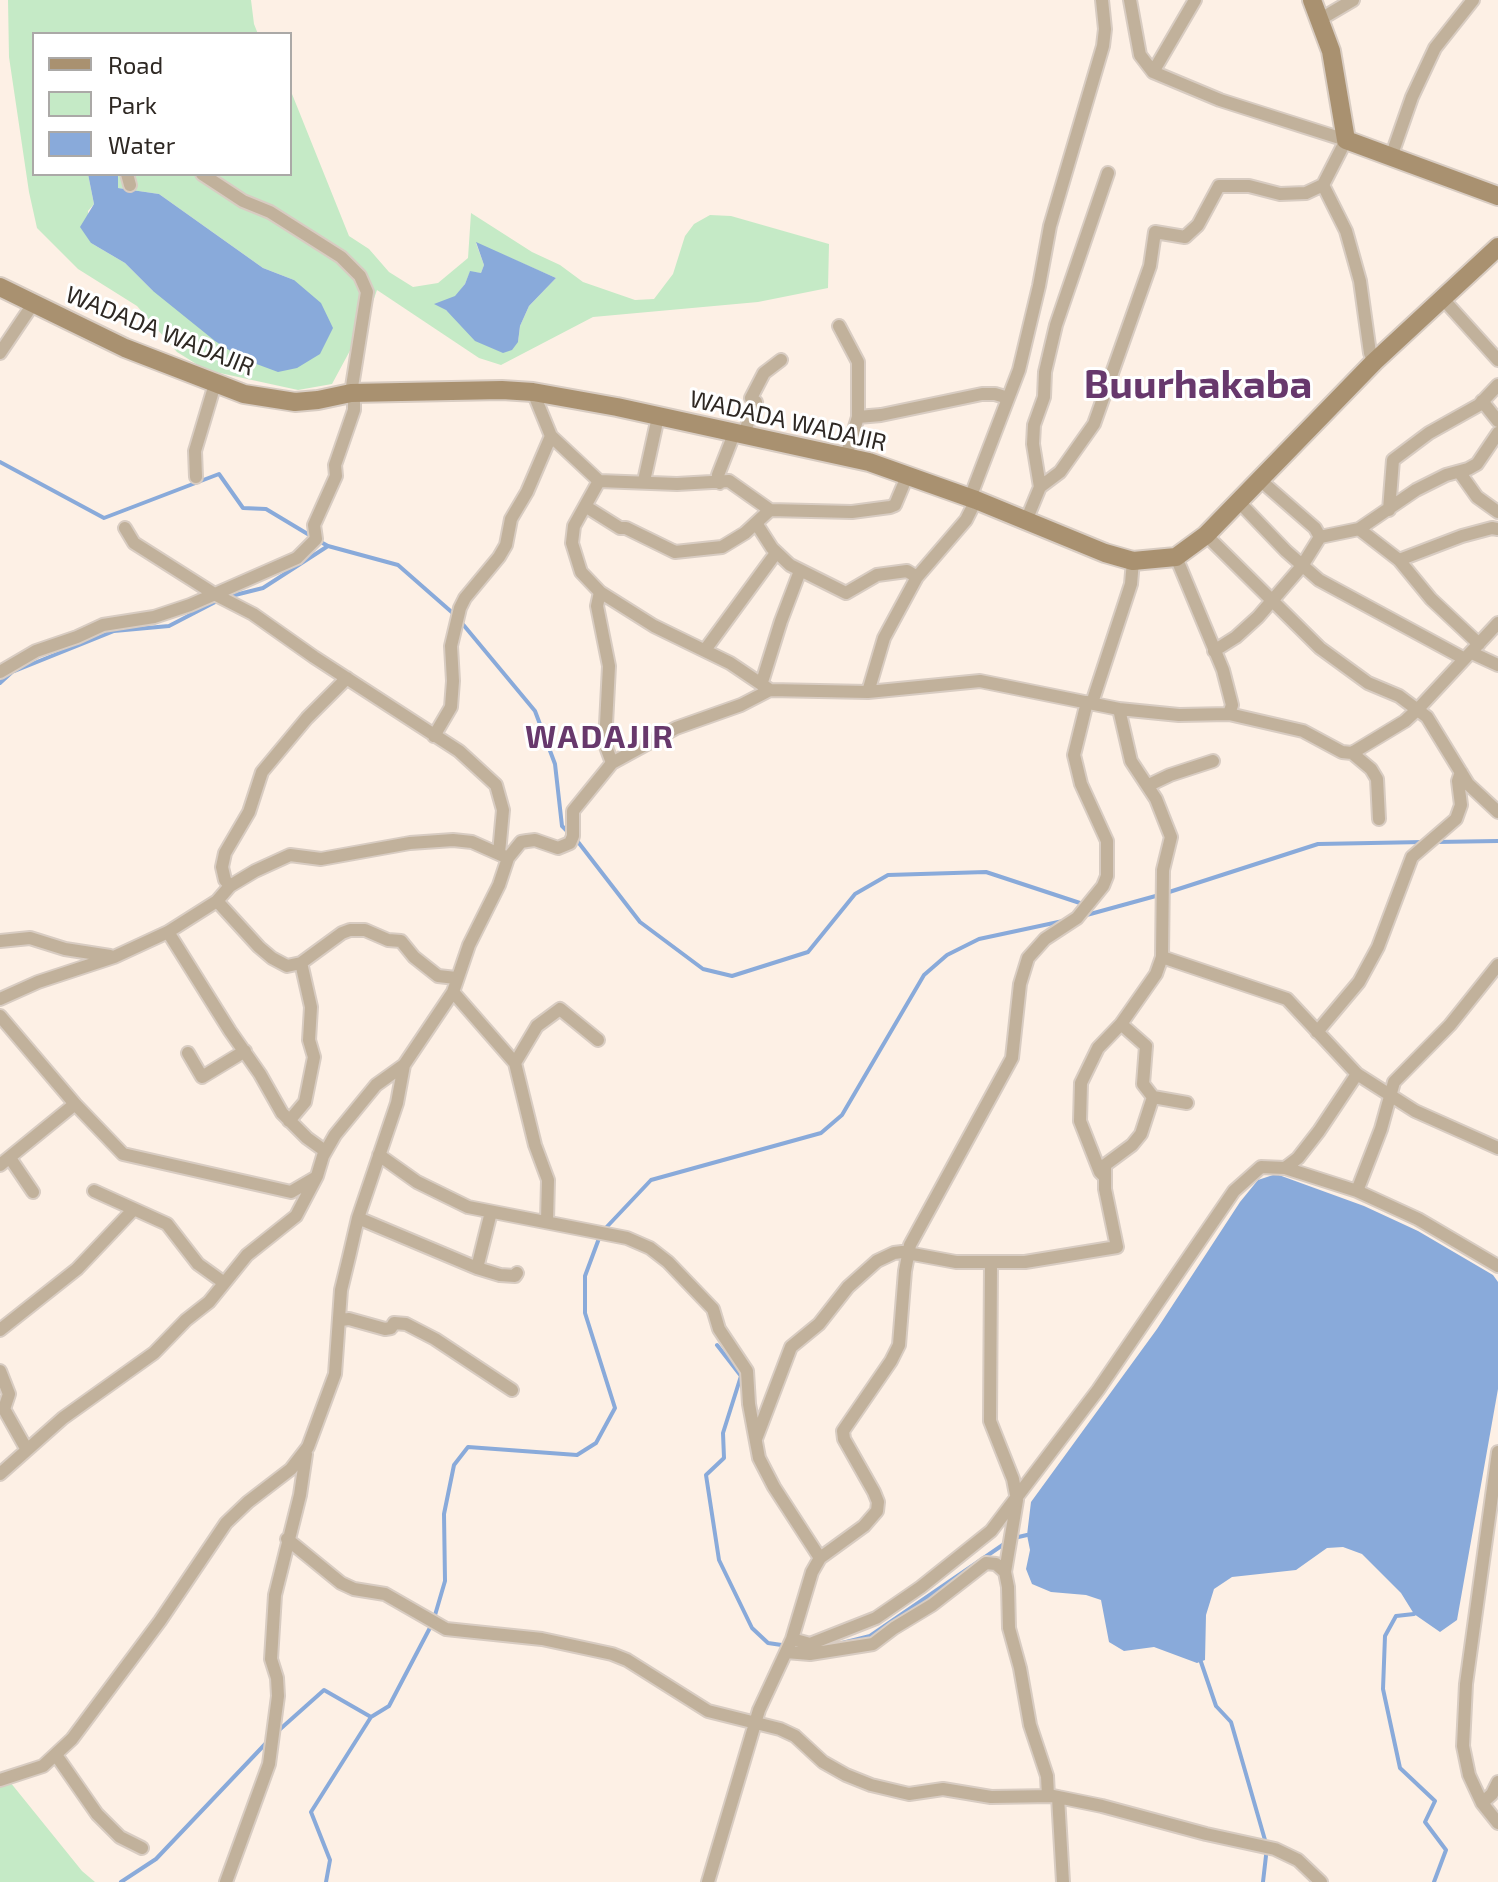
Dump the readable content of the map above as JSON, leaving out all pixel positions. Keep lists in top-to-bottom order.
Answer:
{
  "streets": {
    "street": ["WADADA WADAJIR"]
  },
  "districts": ["Buurhakaba", "WADAJIR"],
  "legend": ["Road", "Park", "Water"]
}
